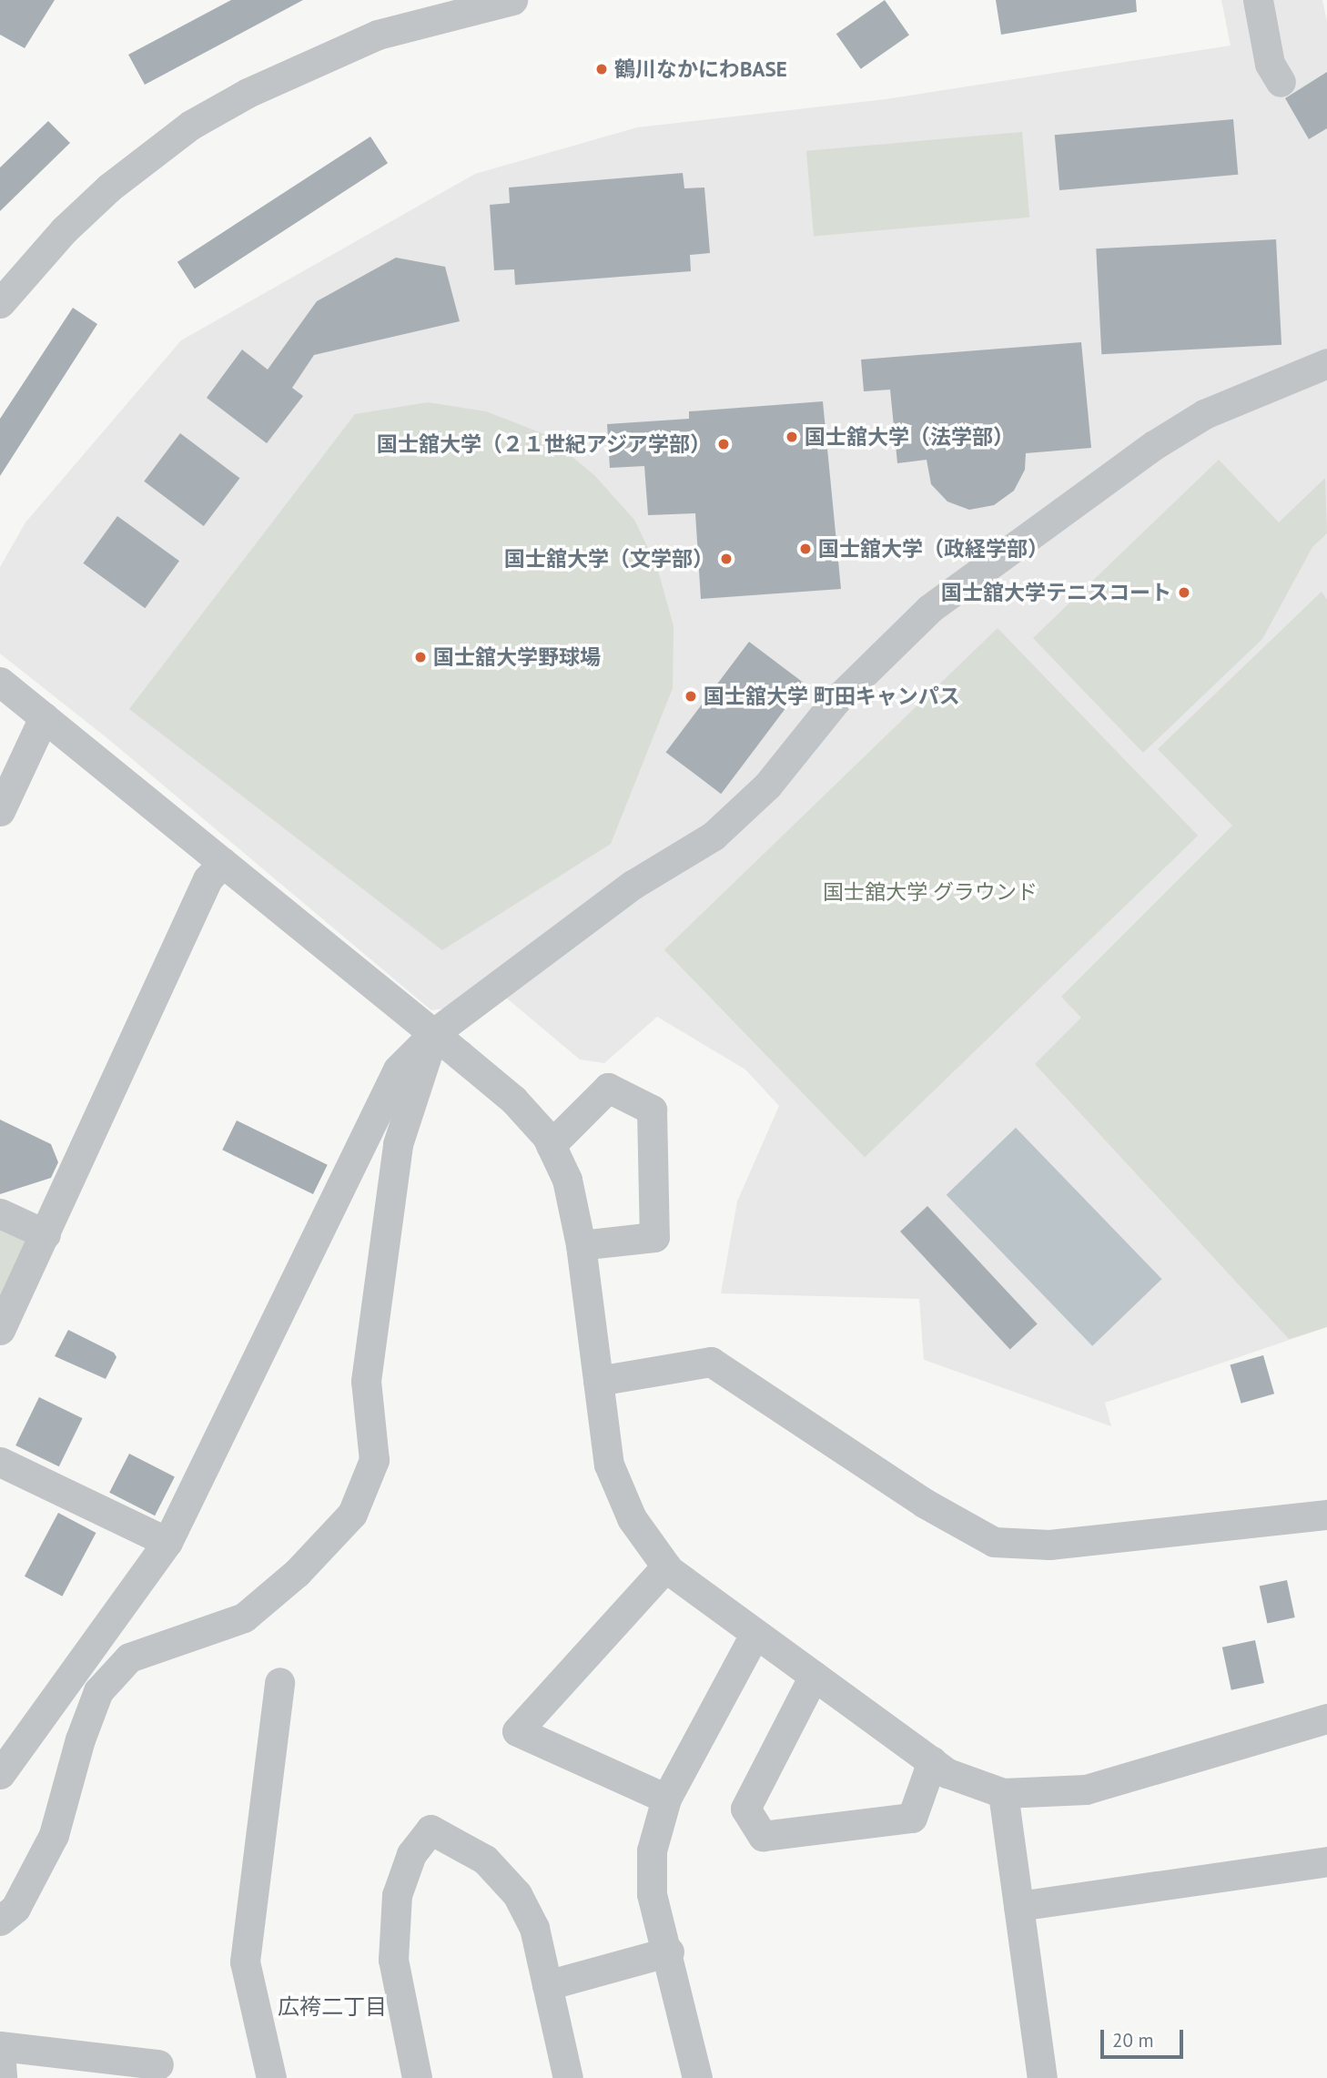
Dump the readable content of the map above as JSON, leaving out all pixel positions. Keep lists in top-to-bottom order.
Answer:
{
  "districts": ["広袴二丁目"],
  "parks": ["国士舘大学 グラウンド"],
  "places": [
    "鶴川なかにわBASE",
    "国士舘大学（法学部）",
    "国士舘大学（２１世紀アジア学部）",
    "国士舘大学（政経学部）",
    "国士舘大学（文学部）",
    "国士舘大学テニスコート",
    "国士舘大学野球場",
    "国士舘大学 町田キャンパス"
  ],
  "scale_bar": "20 m"
}
